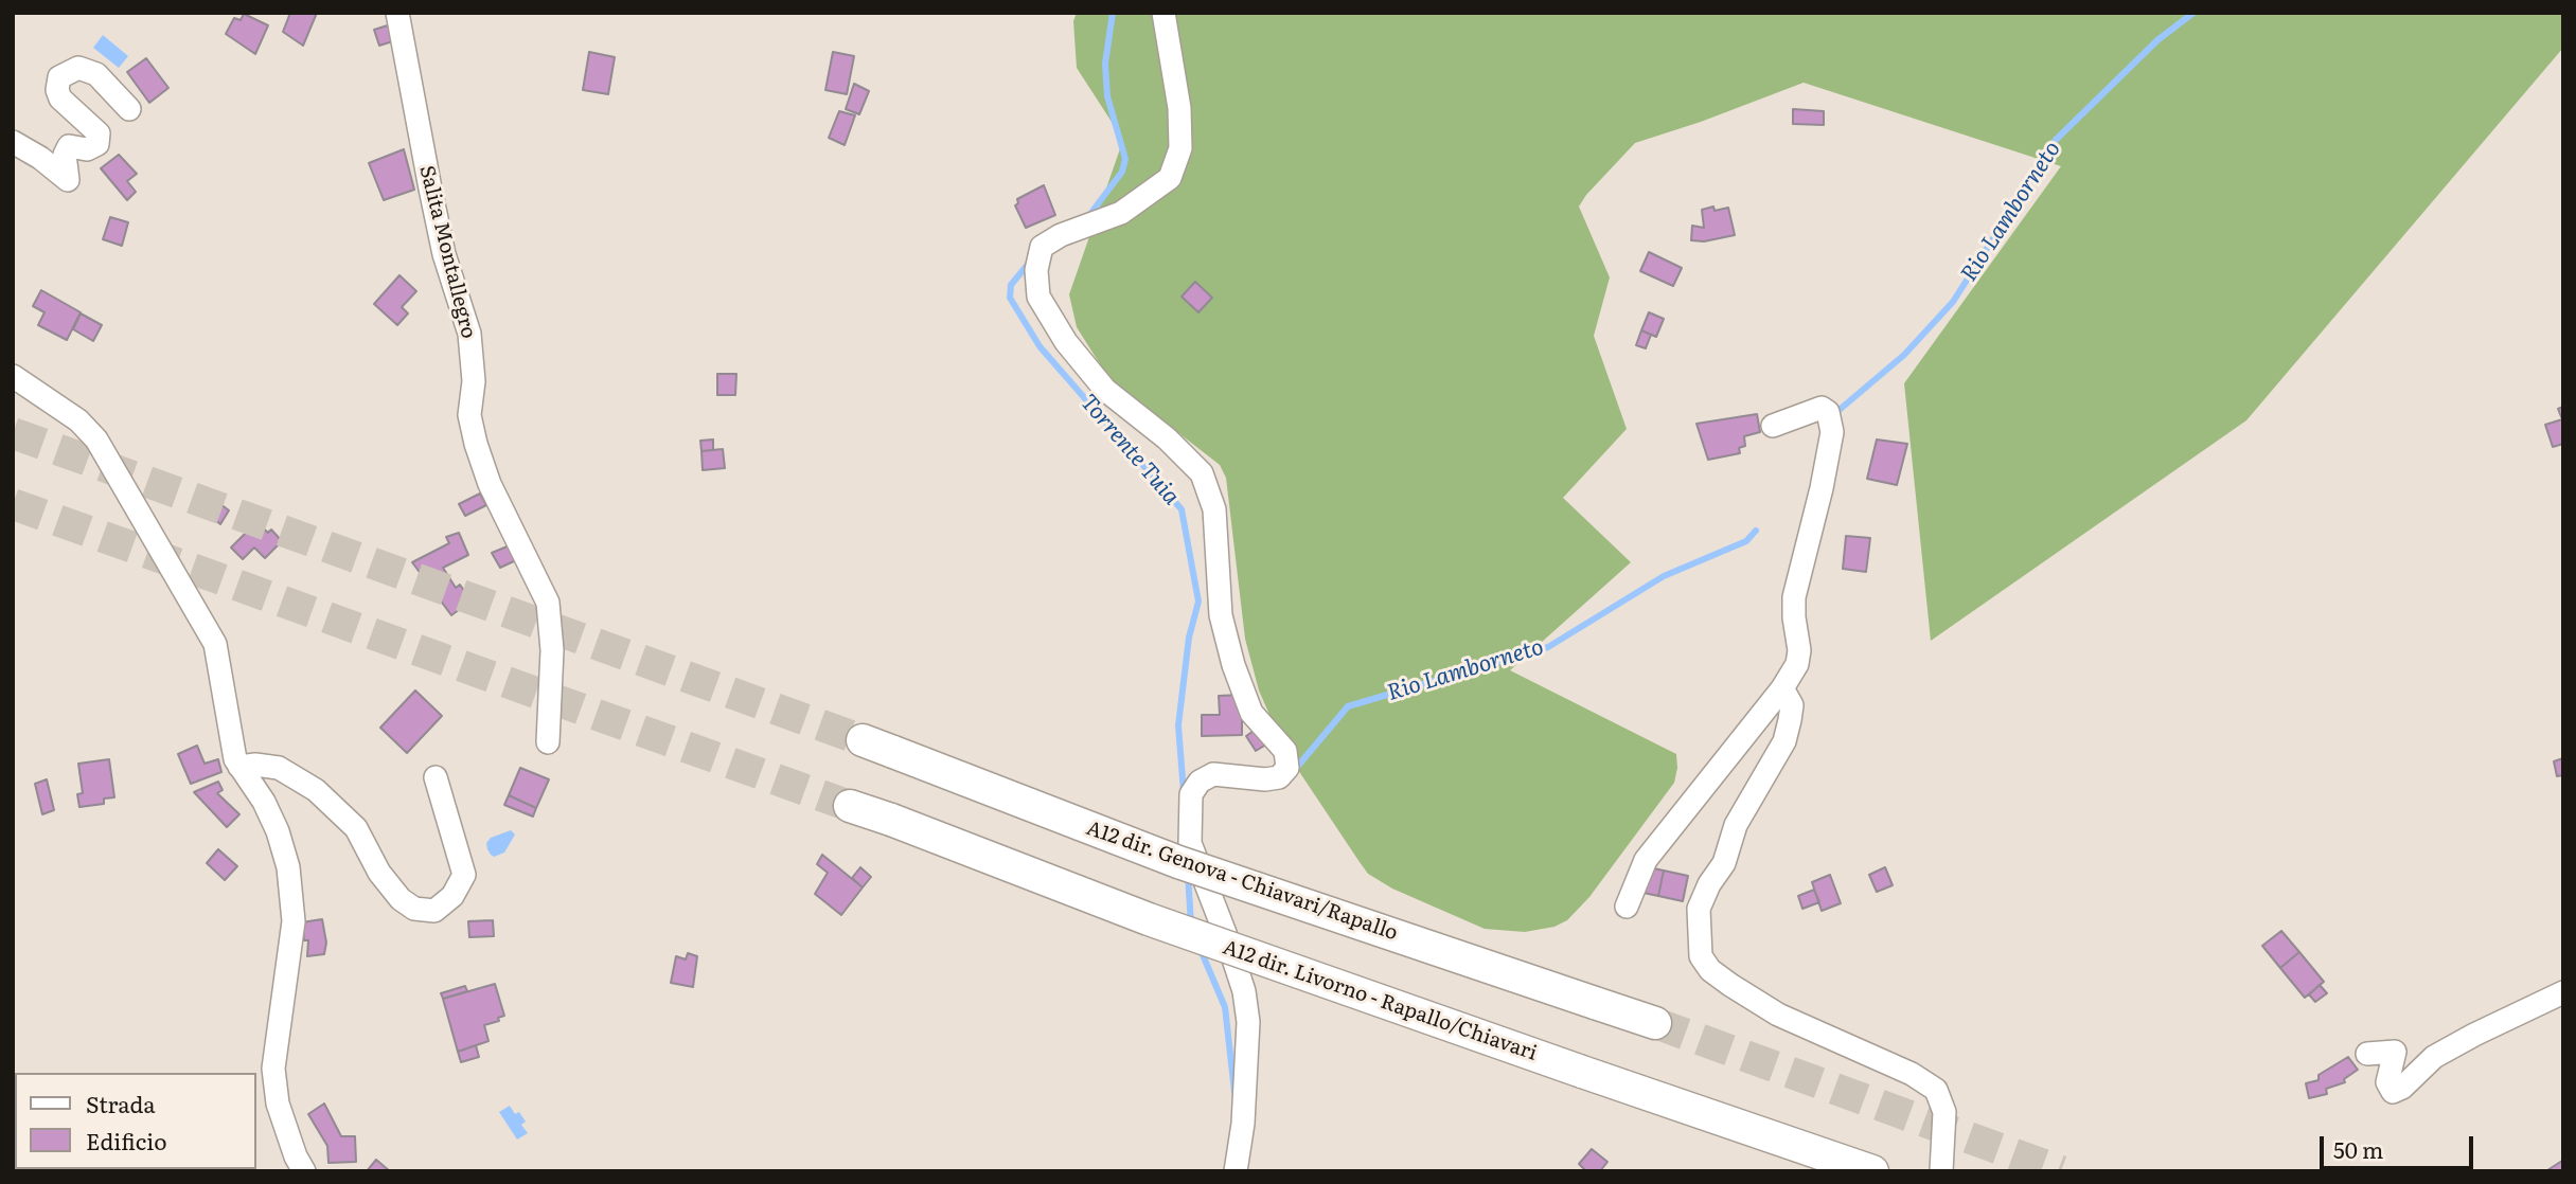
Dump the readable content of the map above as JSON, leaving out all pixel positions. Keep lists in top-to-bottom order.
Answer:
{
  "streets": {
    "highway": ["A12 dir. Genova - Chiavari/Rapallo", "A12 dir. Livorno - Rapallo/Chiavari"],
    "street": ["Salita Montallegro"]
  },
  "water": ["Rio Lamborneto", "Torrente Tuia"],
  "legend": ["Strada", "Edificio"],
  "scale_bar": "50 m"
}
